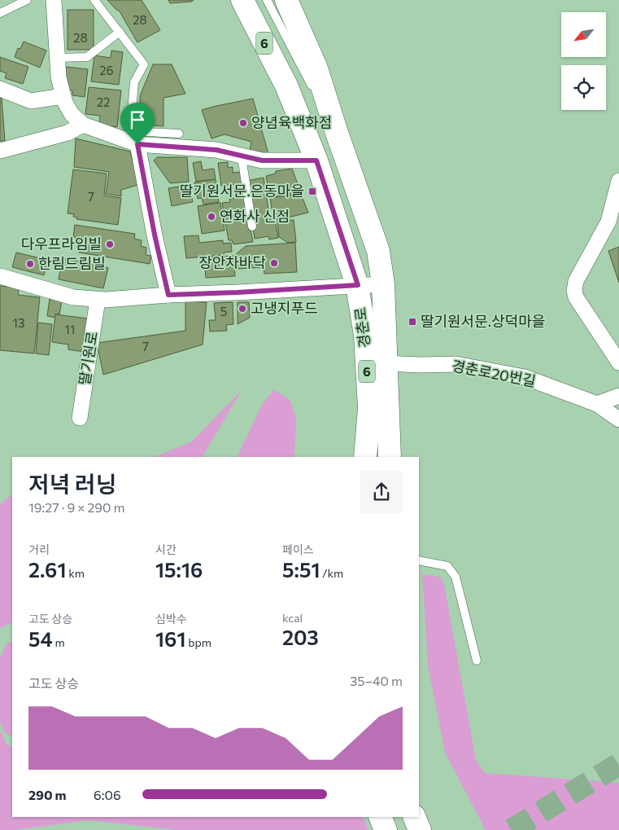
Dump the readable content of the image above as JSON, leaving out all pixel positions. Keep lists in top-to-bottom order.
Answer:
{
  "streets": {
    "main road": ["6", "경춘로"],
    "street": ["딸기원로", "경춘로20번길"]
  },
  "crossings": [
    ["경춘로", "경춘로20번길"]
  ],
  "places": {
    "other": [
      "양념육백화점",
      "연화사 신점",
      "다우프라임빌",
      "장안차바닥",
      "한림드림빌",
      "고냉지푸드"
    ],
    "transit": ["딸기원서문.은동마을", "딸기원서문.상덕마을"]
  },
  "house_numbers": [
    "28",
    "28",
    "26",
    "22",
    "7",
    "5",
    "13",
    "11",
    "7"
  ],
  "north": "bottom left",
  "page": {
    "heading": ["저녁 러닝", "19:27 · 9 × 290 m"],
    "stats": [
      ["거리", "2.61 km"],
      ["시간", "15:16"],
      ["페이스", "5:51 /km"],
      ["고도 상승", "54 m"],
      ["심박수", "161 bpm"],
      ["kcal", "203"]
    ],
    "chart": ["고도 상승", "35–40 m"],
    "list": [
      {
        "name": "290 m",
        "note": "6:06"
      }
    ]
  }
}
